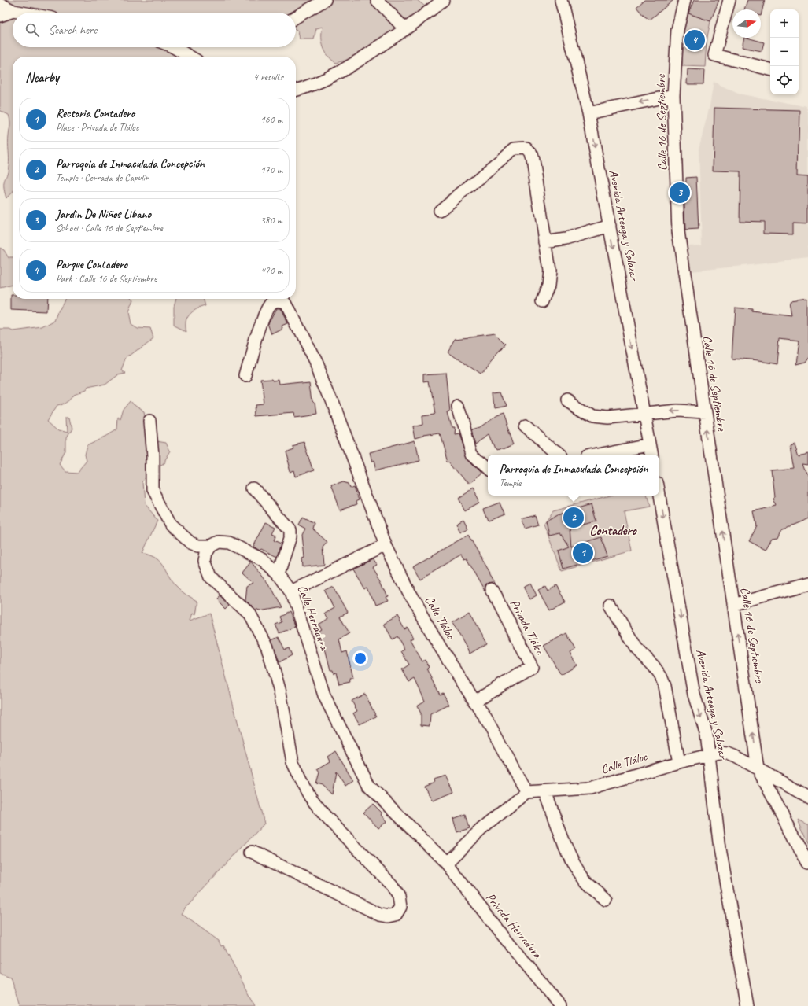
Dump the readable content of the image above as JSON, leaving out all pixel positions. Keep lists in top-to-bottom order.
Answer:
{
  "streets": {
    "street": [
      "Calle 16 de Septiembre",
      "Avenida Arteaga y Salazar",
      "Calle Herradura",
      "Calle Tláloc",
      "Privada Tláloc",
      "Privada Herradura"
    ]
  },
  "crossings": [
    ["Calle 16 de Septiembre", "Calle Tláloc"],
    ["Avenida Arteaga y Salazar", "Calle Tláloc"],
    ["Calle Herradura", "Privada Herradura"],
    ["Calle Tláloc", "Privada Tláloc"]
  ],
  "districts": ["Contadero"],
  "north": "right",
  "page": {
    "map_buttons": ["+", "−"],
    "search": "Search here",
    "pins": [
      "4",
      "3",
      "2",
      "1"
    ],
    "heading": ["Nearby", "4 results"],
    "list": [
      {
        "mark": "1",
        "name": "Rectoria Contadero",
        "note": "Place · Privada de Tláloc",
        "value": "160 m"
      },
      {
        "mark": "2",
        "name": "Parroquia de Inmaculada Concepción",
        "note": "Temple · Cerrada de Capulín",
        "value": "170 m"
      },
      {
        "mark": "3",
        "name": "Jardin De Niños Libano",
        "note": "School · Calle 16 de Septiembre",
        "value": "380 m"
      },
      {
        "mark": "4",
        "name": "Parque Contadero",
        "note": "Park · Calle 16 de Septiembre",
        "value": "470 m"
      }
    ],
    "popup": ["Parroquia de Inmaculada Concepción", "Temple"]
  }
}
